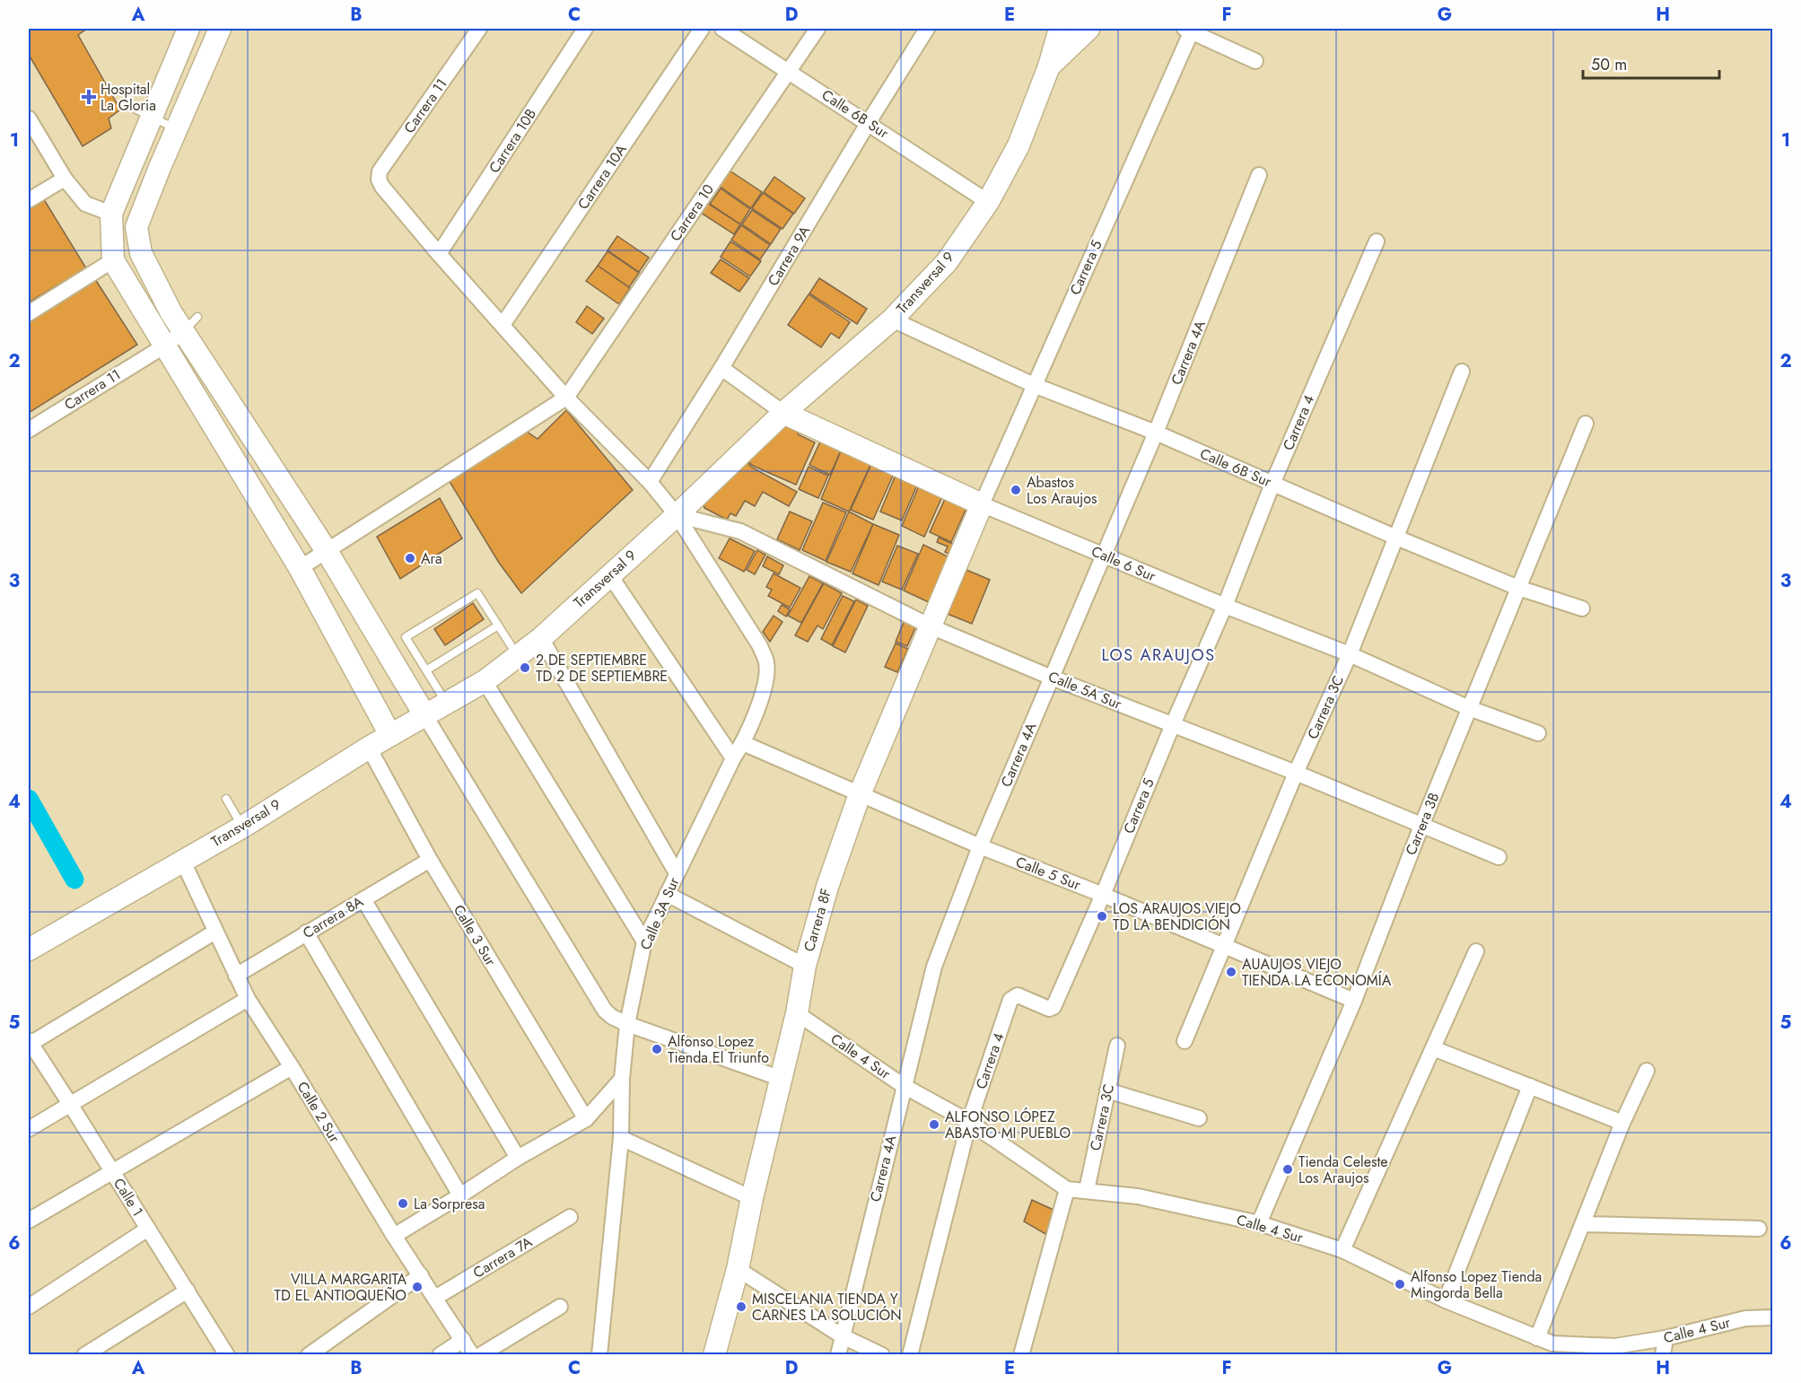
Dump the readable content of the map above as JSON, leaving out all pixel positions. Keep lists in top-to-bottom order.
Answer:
{
  "streets": {
    "street": [
      "Carrera 11",
      "Calle 6B Sur",
      "Carrera 10B",
      "Carrera 10A",
      "Carrera 10",
      "Carrera 9A",
      "Carrera 5",
      "Transversal 9",
      "Carrera 4A",
      "Carrera 4",
      "Calle 6 Sur",
      "Calle 5A Sur",
      "Carrera 3C",
      "Carrera 3B",
      "Calle 5 Sur",
      "Calle 3A Sur",
      "Carrera 8A",
      "Carrera 8F",
      "Calle 3 Sur",
      "Calle 4 Sur",
      "Calle 2 Sur",
      "Calle 1",
      "Carrera 7A"
    ]
  },
  "crossings": [
    ["Carrera 11", "Calle 3A Sur"],
    ["Calle 6B Sur", "Carrera 10"],
    ["Calle 6B Sur", "Carrera 9A"],
    ["Calle 6B Sur", "Carrera 5"],
    ["Calle 6B Sur", "Transversal 9"],
    ["Calle 6B Sur", "Carrera 4A"],
    ["Calle 6B Sur", "Carrera 4"],
    ["Calle 6B Sur", "Carrera 3C"],
    ["Calle 6B Sur", "Carrera 3B"],
    ["Carrera 10B", "Calle 3A Sur"],
    ["Carrera 10A", "Calle 3A Sur"],
    ["Carrera 10", "Calle 3A Sur"],
    ["Carrera 9A", "Calle 6 Sur"],
    ["Carrera 9A", "Calle 3A Sur"],
    ["Carrera 5", "Carrera 4"],
    ["Carrera 5", "Calle 6 Sur"],
    ["Carrera 5", "Calle 5A Sur"],
    ["Carrera 5", "Calle 5 Sur"],
    ["Carrera 5", "Carrera 8F"],
    ["Transversal 9", "Calle 6 Sur"],
    ["Transversal 9", "Calle 5A Sur"],
    ["Transversal 9", "Calle 3A Sur"],
    ["Transversal 9", "Calle 3 Sur"],
    ["Transversal 9", "Calle 2 Sur"],
    ["Carrera 4A", "Calle 6 Sur"],
    ["Carrera 4A", "Calle 5A Sur"],
    ["Carrera 4A", "Calle 5 Sur"],
    ["Carrera 4A", "Calle 4 Sur"],
    ["Carrera 4", "Calle 6 Sur"],
    ["Carrera 4", "Calle 4 Sur"],
    ["Calle 6 Sur", "Carrera 3C"],
    ["Calle 6 Sur", "Carrera 3B"],
    ["Calle 6 Sur", "Carrera 8F"],
    ["Calle 5A Sur", "Carrera 3C"],
    ["Calle 5A Sur", "Carrera 3B"],
    ["Calle 5A Sur", "Calle 3A Sur"],
    ["Calle 5A Sur", "Carrera 8F"],
    ["Carrera 3C", "Calle 5 Sur"],
    ["Carrera 3C", "Calle 4 Sur"],
    ["Carrera 3B", "Calle 5 Sur"],
    ["Carrera 3B", "Calle 4 Sur"],
    ["Calle 5 Sur", "Calle 3A Sur"],
    ["Calle 5 Sur", "Carrera 8F"],
    ["Carrera 8A", "Calle 3 Sur"],
    ["Carrera 8A", "Calle 2 Sur"],
    ["Carrera 8F", "Calle 4 Sur"],
    ["Calle 2 Sur", "Carrera 7A"]
  ],
  "districts": ["LOS ARAUJOS"],
  "places": {
    "health": ["Hospital La Gloria"],
    "other": [
      "Abastos Los Araujos",
      "Ara",
      "2 DE SEPTIEMBRE TD 2 DE SEPTIEMBRE",
      "LOS ARAUJOS VIEJO TD LA BENDICIÓN",
      "AUAUJOS VIEJO TIENDA LA ECONOMÍA",
      "Alfonso Lopez Tienda El Triunfo",
      "ALFONSO LÓPEZ ABASTO MI PUEBLO",
      "Tienda Celeste Los Araujos",
      "La Sorpresa",
      "Alfonso Lopez Tienda Mingorda Bella",
      "VILLA MARGARITA TD EL ANTIOQUEÑO",
      "MISCELANIA TIENDA Y CARNES LA SOLUCIÓN"
    ]
  },
  "scale_bar": "50 m",
  "grid": {
    "columns": [
      "A",
      "B",
      "C",
      "D",
      "E",
      "F",
      "G",
      "H"
    ],
    "rows": [
      "1",
      "2",
      "3",
      "4",
      "5",
      "6"
    ]
  }
}
